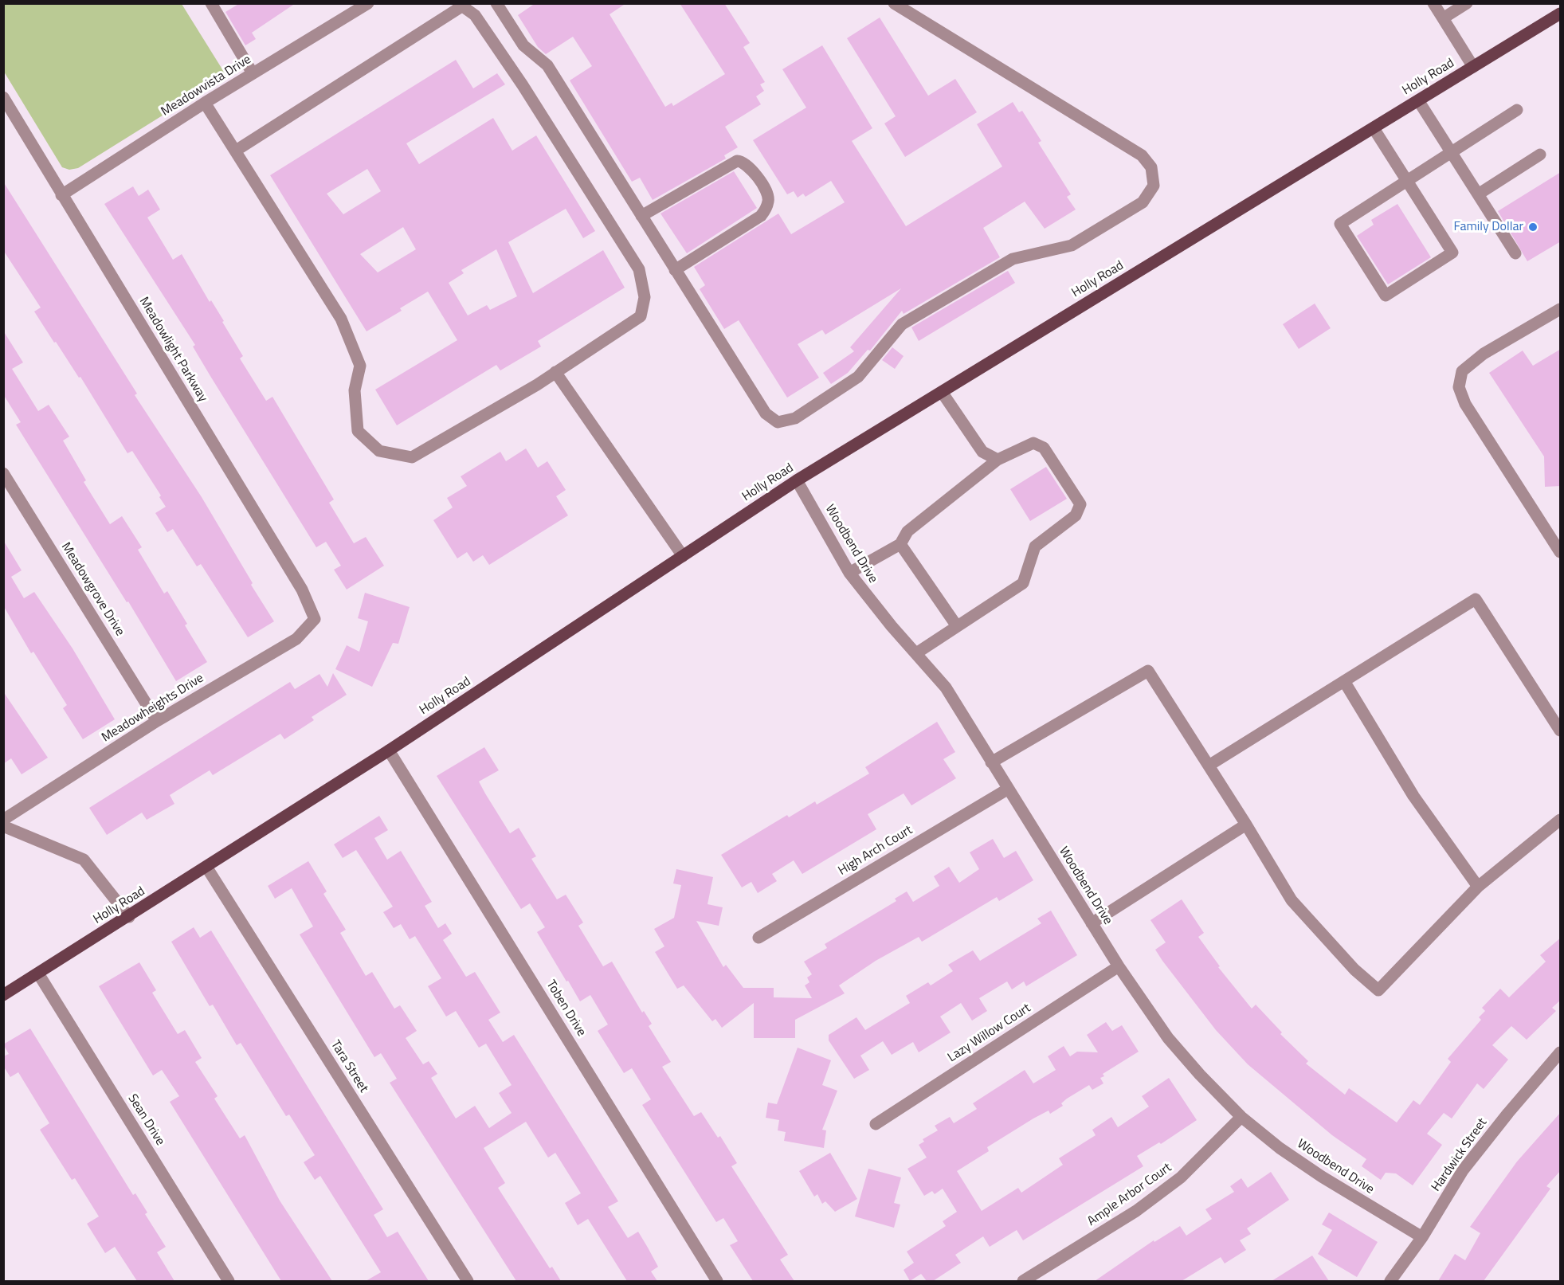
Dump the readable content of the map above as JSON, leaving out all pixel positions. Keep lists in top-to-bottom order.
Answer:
{
  "streets": {
    "main road": ["Holly Road"],
    "street": [
      "Meadowvista Drive",
      "Meadowlight Parkway",
      "Woodbend Drive",
      "Meadowgrove Drive",
      "Meadowheights Drive",
      "High Arch Court",
      "Toben Drive",
      "Lazy Willow Court",
      "Tara Street",
      "Sean Drive",
      "Hardwick Street",
      "Ample Arbor Court"
    ]
  },
  "crossings": [
    ["Holly Road", "Woodbend Drive"],
    ["Holly Road", "Toben Drive"],
    ["Holly Road", "Tara Street"],
    ["Holly Road", "Sean Drive"],
    ["Meadowvista Drive", "Meadowlight Parkway"],
    ["Meadowlight Parkway", "Meadowheights Drive"],
    ["Woodbend Drive", "High Arch Court"],
    ["Woodbend Drive", "Lazy Willow Court"],
    ["Woodbend Drive", "Hardwick Street"],
    ["Woodbend Drive", "Ample Arbor Court"],
    ["Meadowgrove Drive", "Meadowheights Drive"]
  ],
  "places": ["Family Dollar"]
}
